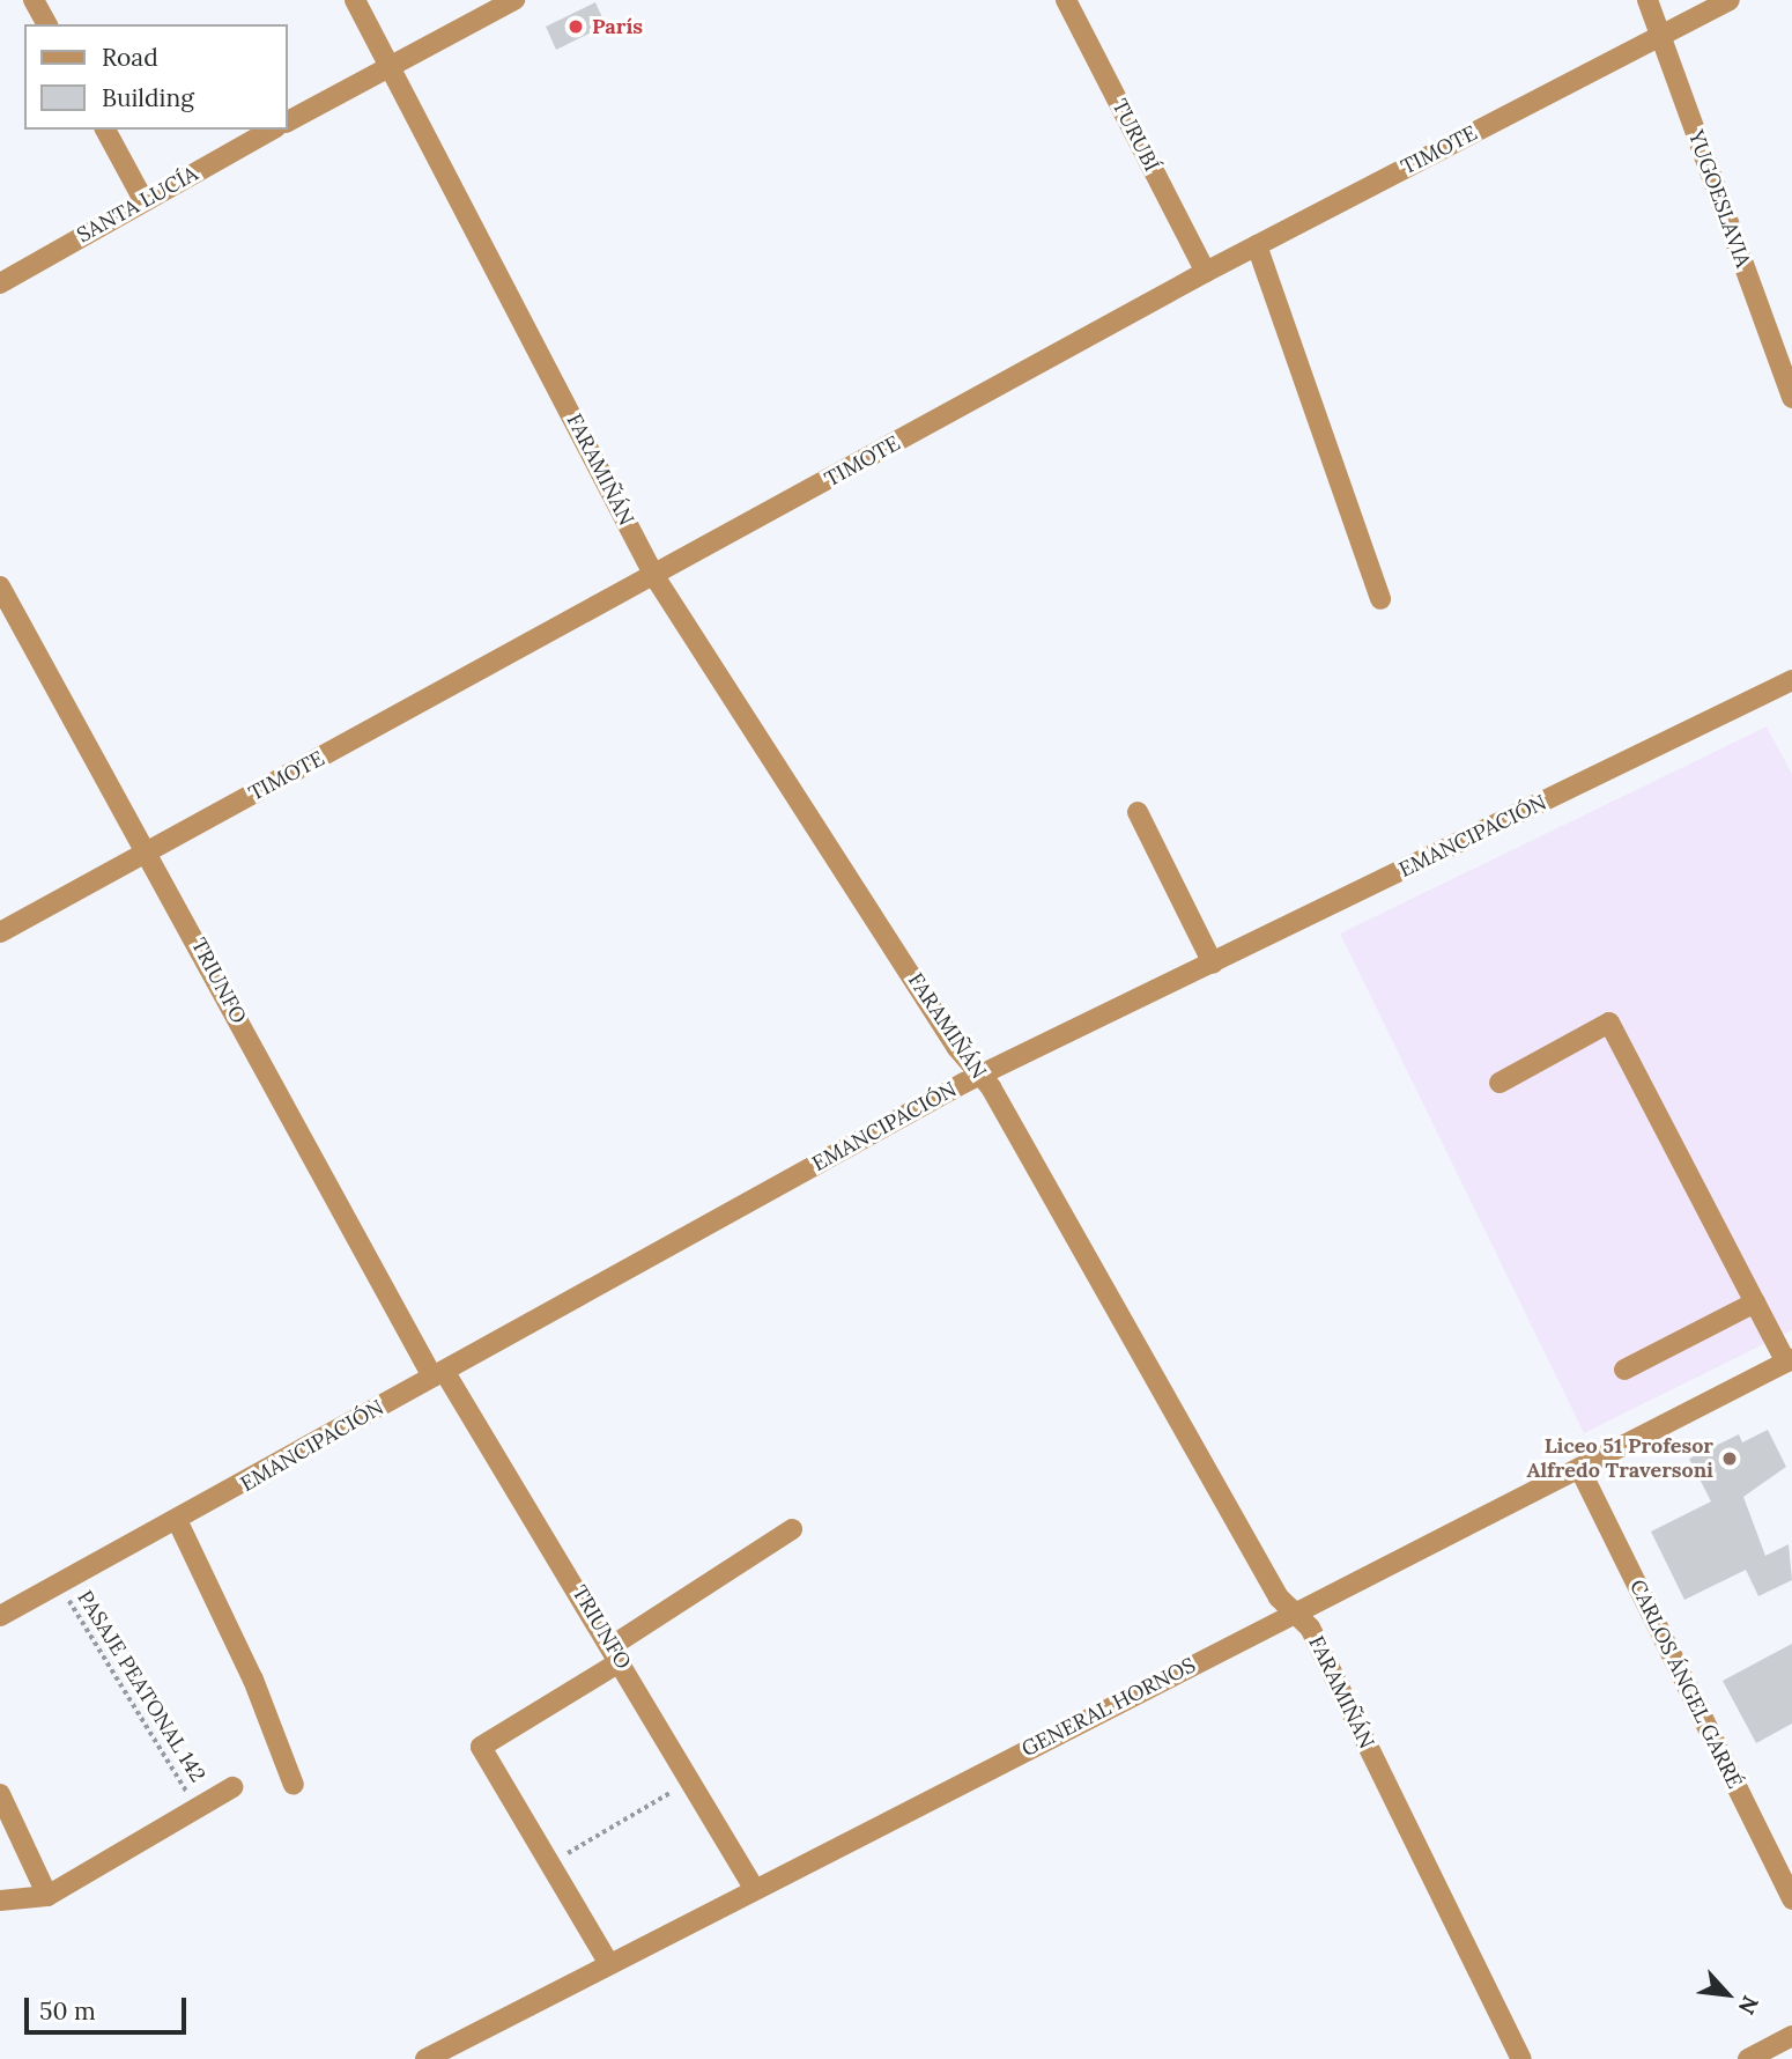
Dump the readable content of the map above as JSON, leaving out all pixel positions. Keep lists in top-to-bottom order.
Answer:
{
  "streets": {
    "street": [
      "TURUBÍ",
      "TIMOTE",
      "YUGOESLAVIA",
      "SANTA LUCÍA",
      "FARAMIÑÁN",
      "EMANCIPACIÓN",
      "TRIUNFO",
      "CARLOS ÁNGEL GARRÉ",
      "GENERAL HORNOS"
    ],
    "path": ["PASAJE PEATONAL 142"]
  },
  "crossings": [
    ["TURUBÍ", "TIMOTE"],
    ["TIMOTE", "YUGOESLAVIA"],
    ["TIMOTE", "FARAMIÑÁN"],
    ["TIMOTE", "TRIUNFO"],
    ["FARAMIÑÁN", "EMANCIPACIÓN"],
    ["FARAMIÑÁN", "GENERAL HORNOS"],
    ["EMANCIPACIÓN", "TRIUNFO"],
    ["EMANCIPACIÓN", "PASAJE PEATONAL 142"],
    ["TRIUNFO", "GENERAL HORNOS"],
    ["CARLOS ÁNGEL GARRÉ", "GENERAL HORNOS"]
  ],
  "places": ["París", "Liceo 51 Profesor Alfredo Traversoni"],
  "legend": ["Road", "Building"],
  "scale_bar": "50 m",
  "north": "bottom right"
}
